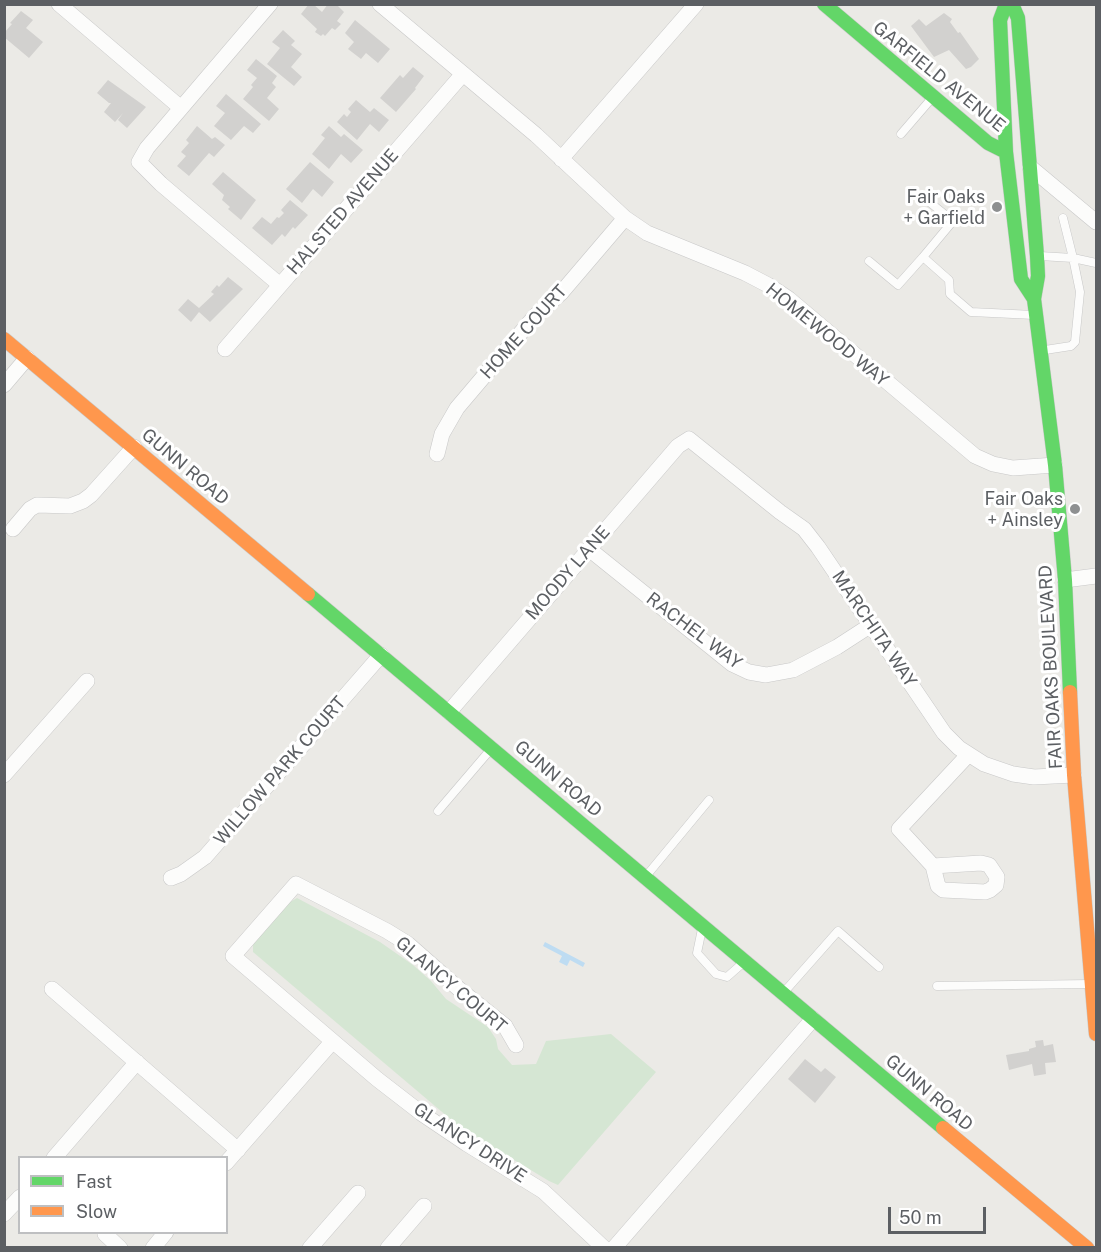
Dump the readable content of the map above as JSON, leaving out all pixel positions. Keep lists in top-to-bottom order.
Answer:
{
  "streets": {
    "street": [
      "GARFIELD AVENUE",
      "HALSTED AVENUE",
      "HOME COURT",
      "HOMEWOOD WAY",
      "GUNN ROAD",
      "MOODY LANE",
      "MARCHITA WAY",
      "RACHEL WAY",
      "FAIR OAKS BOULEVARD",
      "WILLOW PARK COURT",
      "GLANCY COURT",
      "GLANCY DRIVE"
    ]
  },
  "crossings": [
    ["GARFIELD AVENUE", "FAIR OAKS BOULEVARD"],
    ["HALSTED AVENUE", "HOMEWOOD WAY"],
    ["HOME COURT", "HOMEWOOD WAY"],
    ["HOMEWOOD WAY", "FAIR OAKS BOULEVARD"],
    ["GUNN ROAD", "MOODY LANE"],
    ["GUNN ROAD", "WILLOW PARK COURT"],
    ["MOODY LANE", "MARCHITA WAY"],
    ["MOODY LANE", "RACHEL WAY"],
    ["MARCHITA WAY", "RACHEL WAY"],
    ["MARCHITA WAY", "FAIR OAKS BOULEVARD"],
    ["GLANCY COURT", "GLANCY DRIVE"]
  ],
  "places": ["Fair Oaks + Garfield", "Fair Oaks + Ainsley"],
  "legend": ["Fast", "Slow"],
  "scale_bar": "50 m"
}
